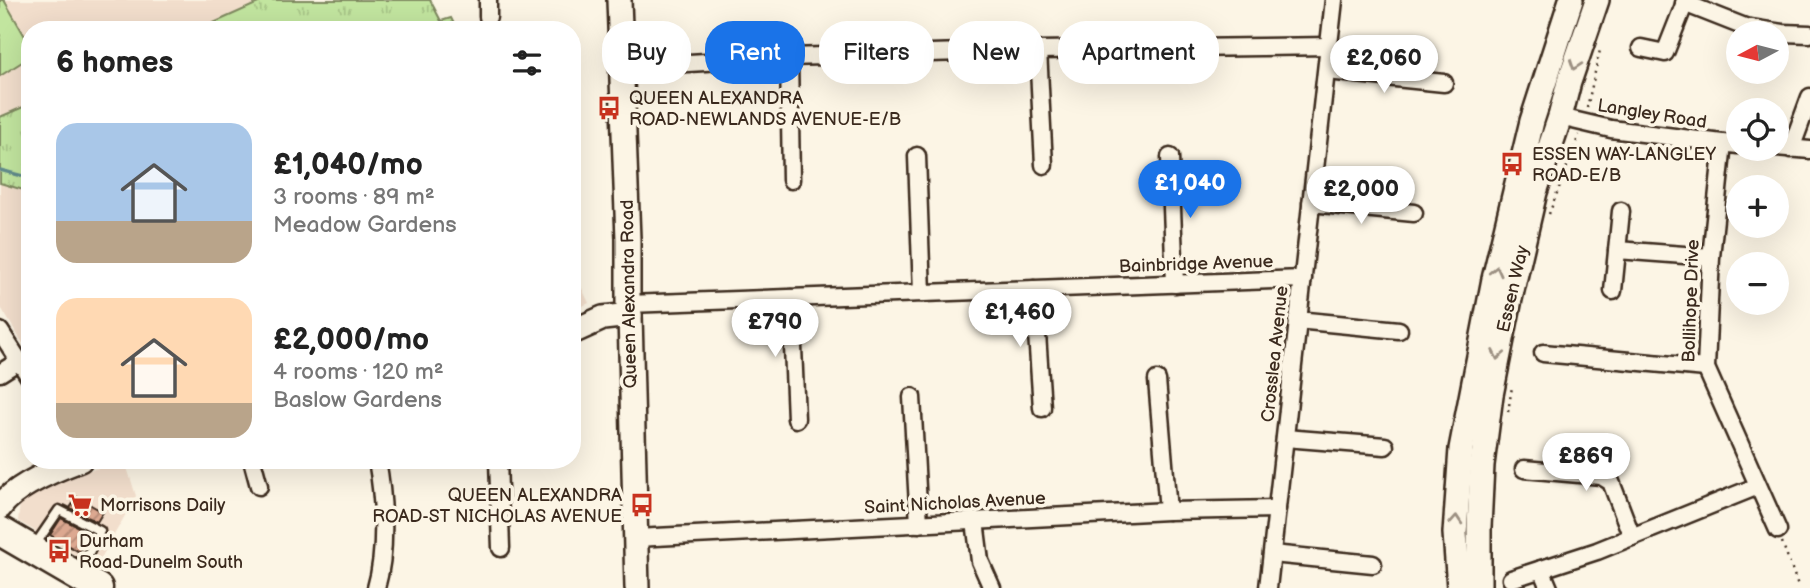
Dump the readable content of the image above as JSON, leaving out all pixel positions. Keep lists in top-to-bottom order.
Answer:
{
  "streets": {
    "main road": ["Essen Way", "Queen Alexandra Road"],
    "street": [
      "Langley Road",
      "Bainbridge Avenue",
      "Bollihope Drive",
      "Crosslea Avenue",
      "Saint Nicholas Avenue"
    ]
  },
  "crossings": [
    ["Langley Road", "Essen Way"],
    ["Bainbridge Avenue", "Queen Alexandra Road"],
    ["Bainbridge Avenue", "Crosslea Avenue"],
    ["Queen Alexandra Road", "Saint Nicholas Avenue"],
    ["Crosslea Avenue", "Saint Nicholas Avenue"]
  ],
  "places": {
    "bus stop": [
      "QUEEN ALEXANDRA ROAD-NEWLANDS AVENUE-E/B",
      "ESSEN WAY-LANGLEY ROAD-E/B",
      "QUEEN ALEXANDRA ROAD-ST NICHOLAS AVENUE",
      "Durham Road-Dunelm South"
    ],
    "supermarket": ["Morrisons Daily"]
  },
  "north": "left",
  "page": {
    "map_buttons": ["+", "−"],
    "chip": [
      "Buy",
      "Rent",
      "Filters",
      "New",
      "Apartment"
    ],
    "heading": "6 homes",
    "price": [
      "£2,060",
      "£1,040",
      "£2,000",
      "£1,460",
      "£790",
      "£869"
    ],
    "list": [
      {
        "name": "£1,040/mo",
        "note": "3 rooms · 89 m² · Meadow Gardens"
      },
      {
        "name": "£2,000/mo",
        "note": "4 rooms · 120 m² · Baslow Gardens"
      }
    ]
  }
}
